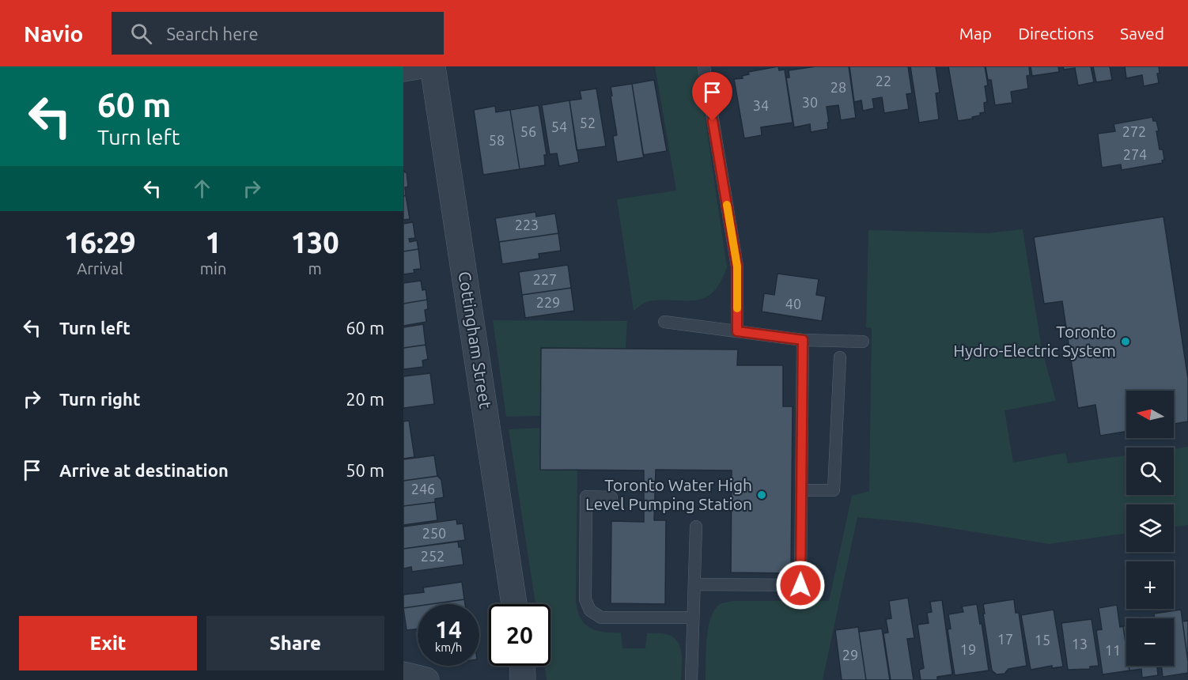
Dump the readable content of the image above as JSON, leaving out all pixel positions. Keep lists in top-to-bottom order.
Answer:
{
  "streets": {
    "street": ["Cottingham Street"]
  },
  "places": ["Toronto Hydro-Electric System", "Toronto Water High Level Pumping Station"],
  "house_numbers": [
    "22",
    "28",
    "30",
    "34",
    "52",
    "54",
    "56",
    "272",
    "58",
    "274",
    "223",
    "227",
    "229",
    "40",
    "246",
    "250",
    "252",
    "17",
    "15",
    "13",
    "19",
    "11",
    "29"
  ],
  "north": "left",
  "page": {
    "header": "Navio",
    "search": "Search here",
    "nav": ["Map", "Directions", "Saved"],
    "turn": ["60 m", "Turn left"],
    "eta": [
      "16:29",
      "Arrival",
      "1",
      "min",
      "130",
      "m"
    ],
    "list": [
      {
        "name": "Turn left",
        "value": "60 m"
      },
      {
        "name": "Turn right",
        "value": "20 m"
      },
      {
        "name": "Arrive at destination",
        "value": "50 m"
      }
    ],
    "map_buttons": ["+", "−"],
    "speed": "14 km/h",
    "limit": "20",
    "buttons": ["Exit", "Share"]
  }
}
